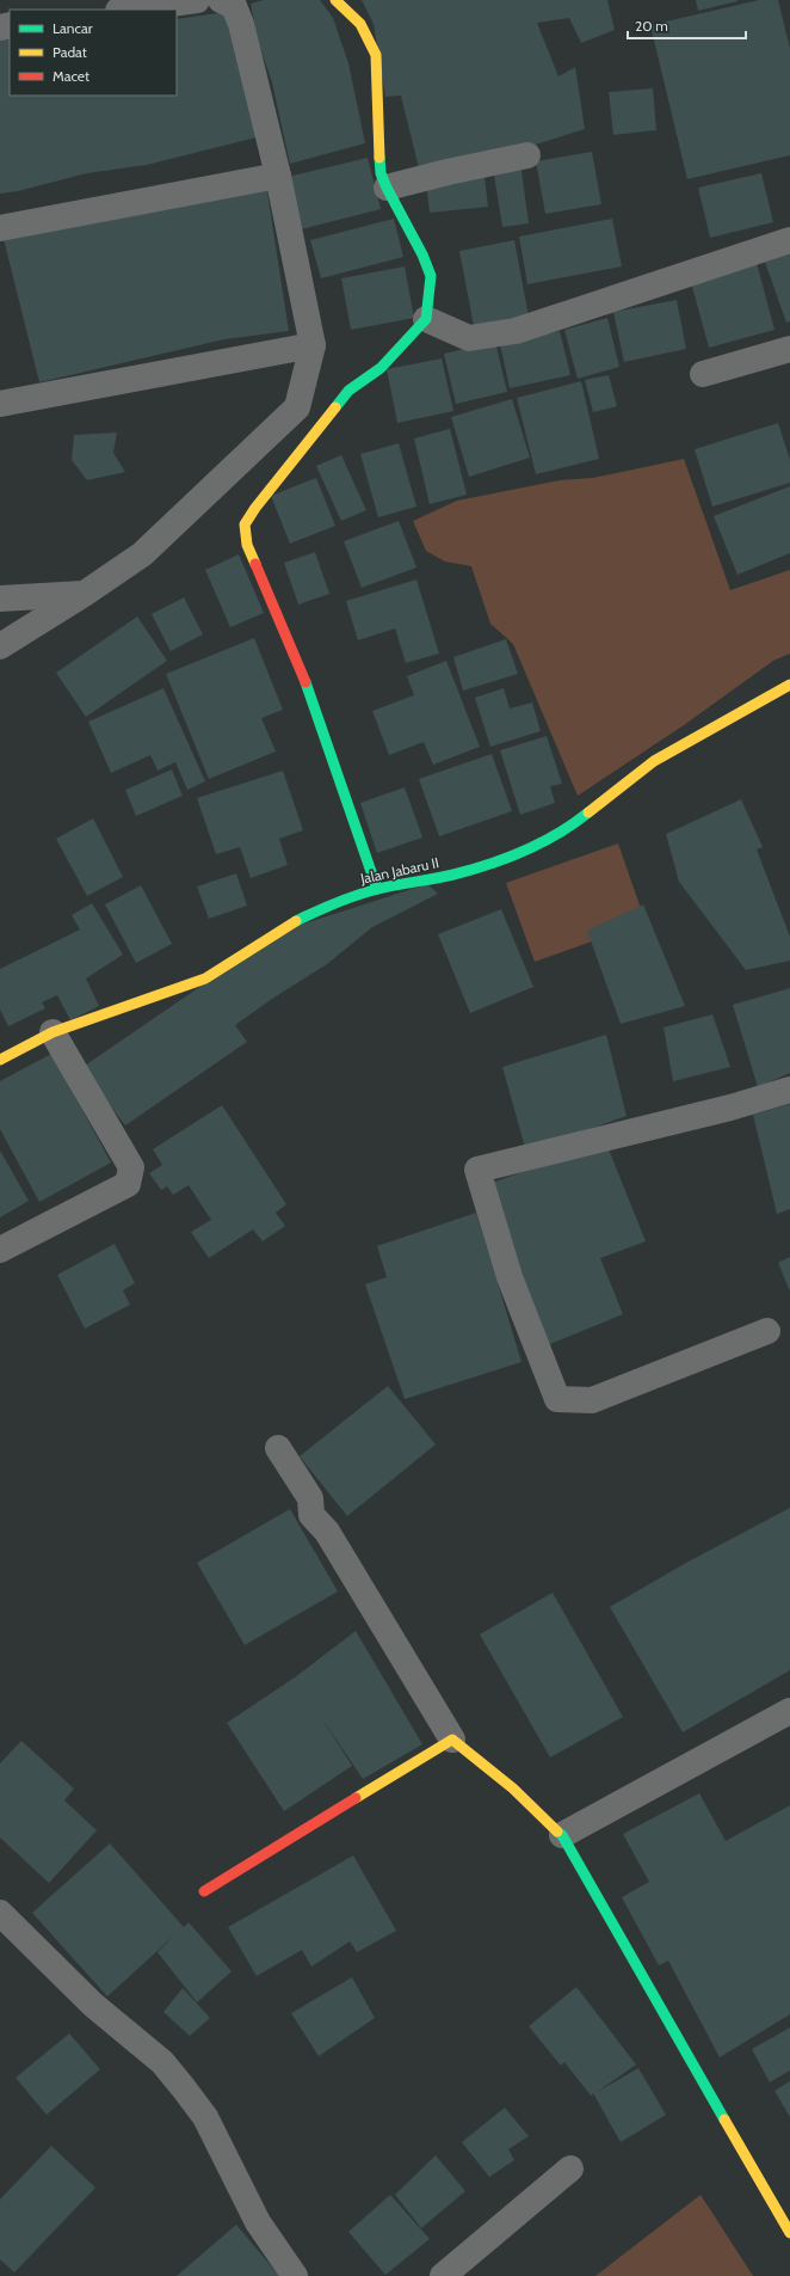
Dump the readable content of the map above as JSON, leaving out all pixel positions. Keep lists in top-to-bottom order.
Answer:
{
  "streets": {
    "street": ["Jalan Jabaru II"]
  },
  "legend": ["Lancar", "Padat", "Macet"],
  "scale_bar": "20 m"
}
